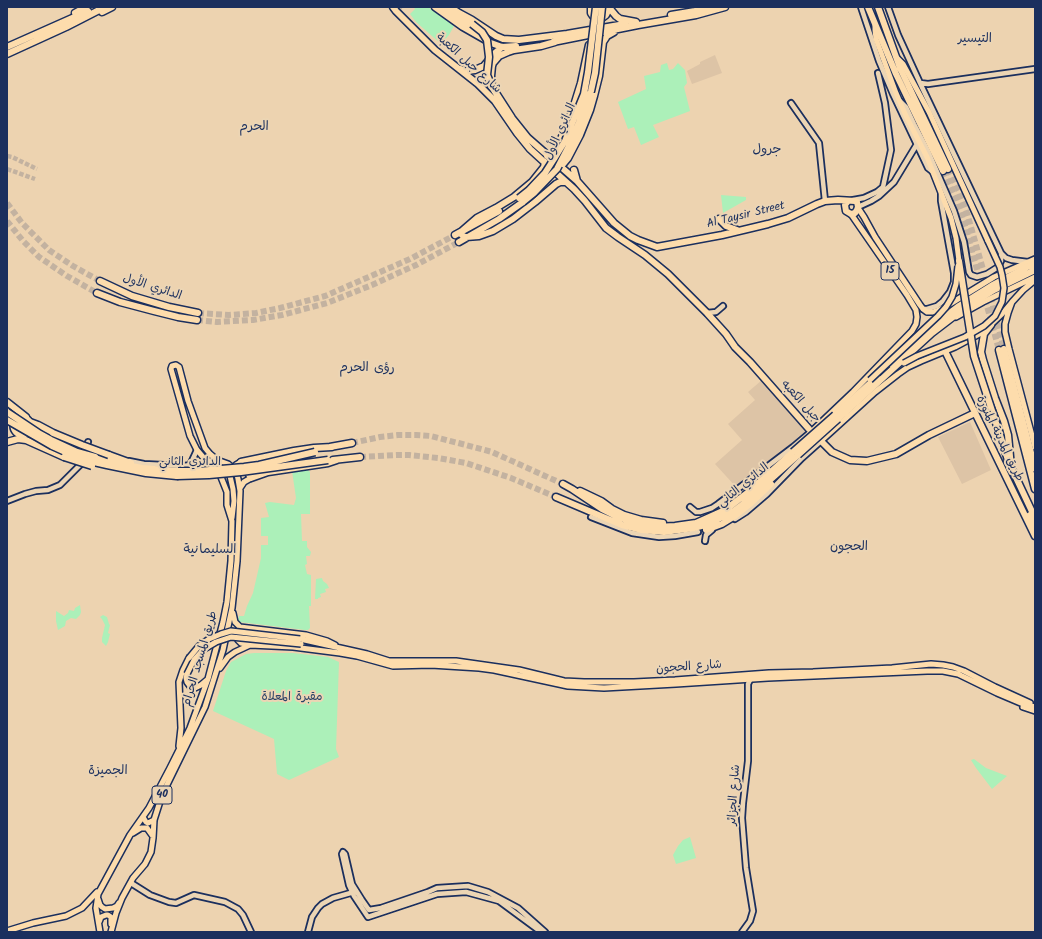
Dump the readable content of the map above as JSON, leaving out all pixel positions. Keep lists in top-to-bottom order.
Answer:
{
  "streets": {
    "highway": [
      "شارع جبل الكعبة",
      "الدائري الأول",
      "Al Taysir Street",
      "جبل الكعبه",
      "طريق المدينة المنورة",
      "الدائري الثاني"
    ],
    "main road": [
      "15",
      "طريق المسجد الحرام",
      "شارع الحجون",
      "40"
    ],
    "street": ["شارع الجزائر"]
  },
  "crossings": [
    ["شارع جبل الكعبة", "Al Taysir Street"],
    ["شارع جبل الكعبة", "جبل الكعبه"],
    ["Al Taysir Street", "15"],
    ["جبل الكعبه", "طريق المدينة المنورة"],
    ["شارع الحجون", "شارع الجزائر"]
  ],
  "districts": [
    "التيسير",
    "الحرم",
    "جرول",
    "رؤى الحرم",
    "الحجون",
    "السليمانية",
    "الجميزة"
  ],
  "parks": ["مقبرة المعلاة"]
}
